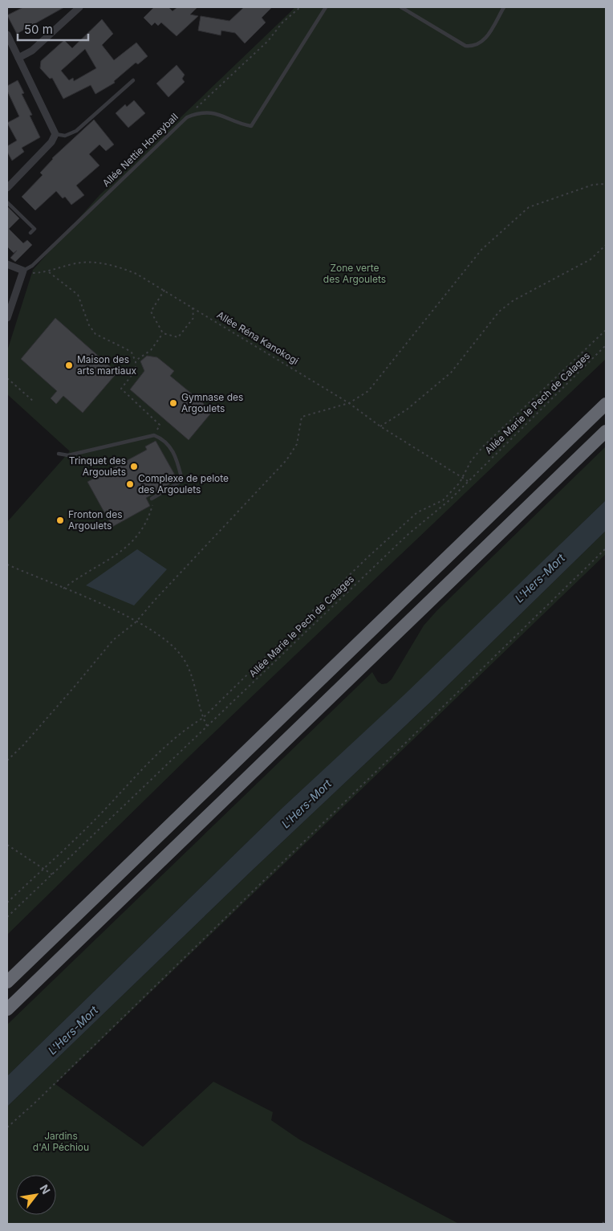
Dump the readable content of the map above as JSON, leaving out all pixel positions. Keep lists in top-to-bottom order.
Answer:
{
  "streets": {
    "lane": ["Allée Nettie Honeyball"],
    "path": ["Allée Réna Kanokogi", "Allée Marie le Pech de Calages"]
  },
  "crossings": [
    ["Allée Nettie Honeyball", "Allée Réna Kanokogi"],
    ["Allée Réna Kanokogi", "Allée Marie le Pech de Calages"]
  ],
  "water": ["L'Hers-Mort"],
  "parks": ["Zone verte des Argoulets", "Jardins d'Al Péchiou"],
  "places": [
    "Maison des arts martiaux",
    "Gymnase des Argoulets",
    "Trinquet des Argoulets",
    "Complexe de pelote des Argoulets",
    "Fronton des Argoulets"
  ],
  "scale_bar": "50 m",
  "north": "top right"
}
